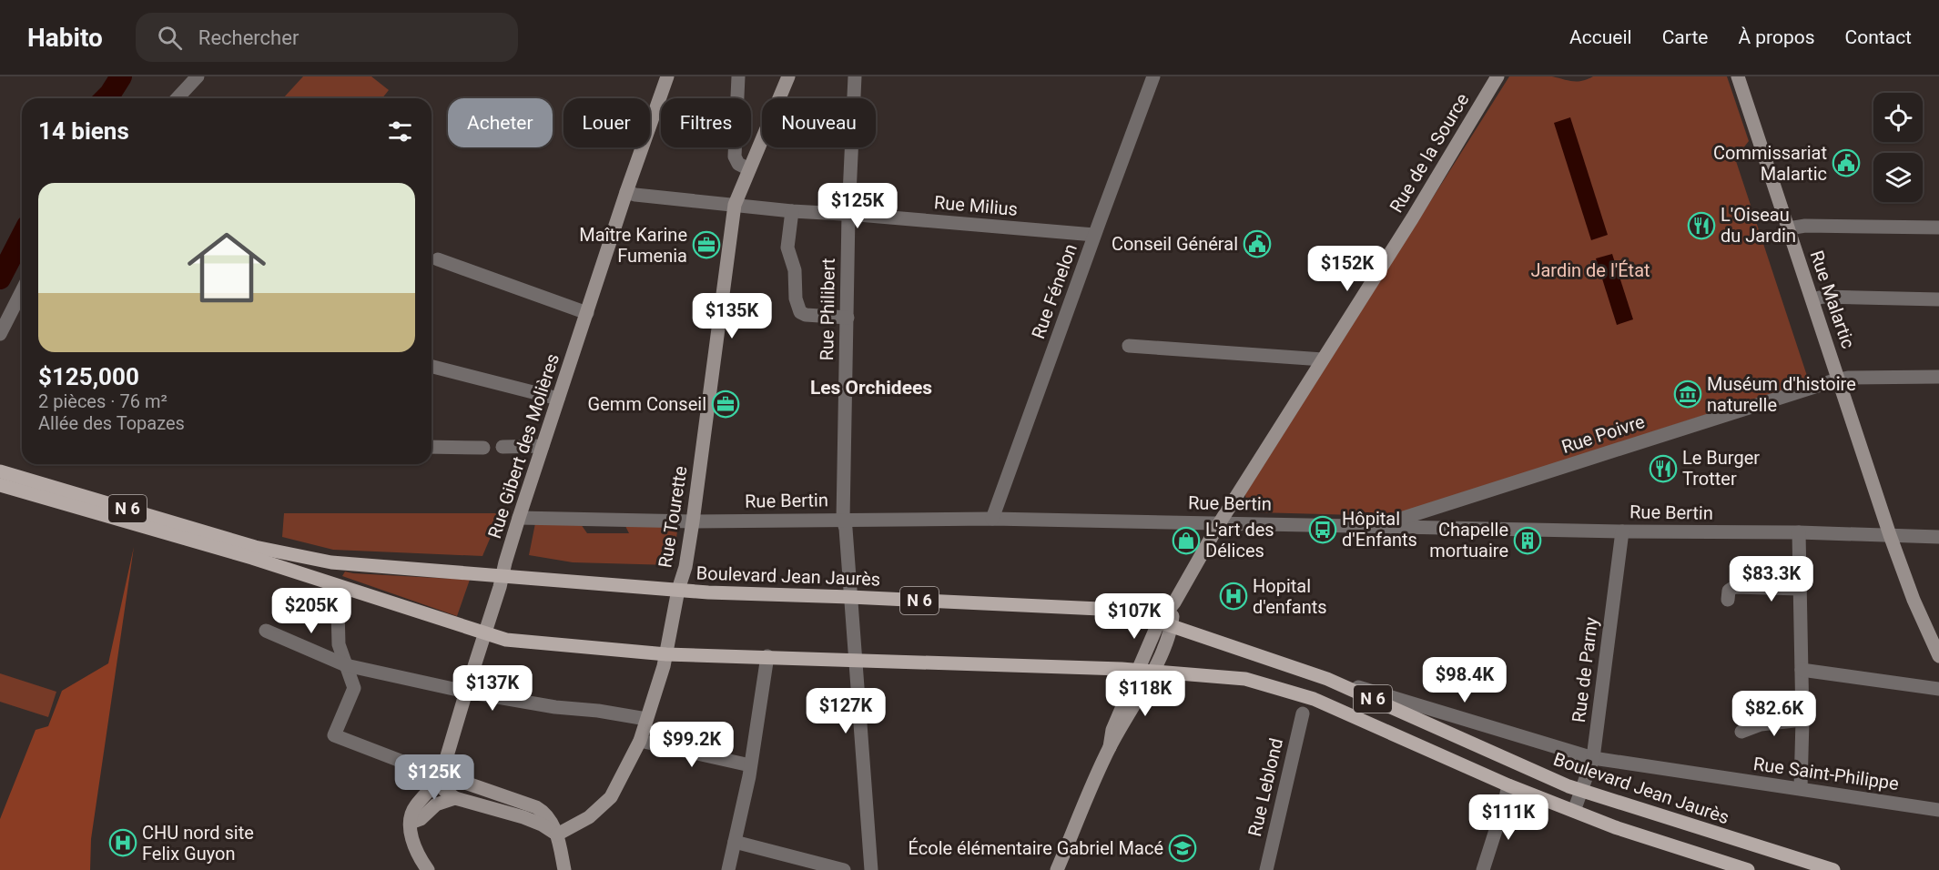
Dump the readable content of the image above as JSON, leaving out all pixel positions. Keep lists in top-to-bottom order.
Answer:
{
  "streets": {
    "main road": ["N 6", "Boulevard Jean Jaurès"],
    "street": [
      "Rue de la Source",
      "Rue Milius",
      "Rue Fénelon",
      "Rue Malartic",
      "Rue Philibert",
      "Rue Poivre",
      "Rue Gibert des Molières",
      "Rue Bertin",
      "Rue Tourette",
      "Rue de Parny",
      "Rue Saint-Philippe",
      "Rue Leblond"
    ]
  },
  "crossings": [
    ["Rue de la Source", "Rue Bertin"],
    ["Rue de la Source", "N 6"],
    ["Rue de la Source", "Boulevard Jean Jaurès"],
    ["Rue Milius", "Rue Fénelon"],
    ["Rue Milius", "Rue Philibert"],
    ["Rue Milius", "Rue Gibert des Molières"],
    ["Rue Milius", "Rue Tourette"],
    ["Rue Fénelon", "Rue Bertin"],
    ["Rue Malartic", "Rue Poivre"],
    ["Rue Malartic", "Rue Bertin"],
    ["Rue Philibert", "Rue Bertin"],
    ["Rue Philibert", "N 6"],
    ["Rue Philibert", "Boulevard Jean Jaurès"],
    ["Rue Poivre", "Rue Bertin"],
    ["Rue Gibert des Molières", "Rue Bertin"],
    ["Rue Gibert des Molières", "N 6"],
    ["Rue Gibert des Molières", "Boulevard Jean Jaurès"],
    ["Rue Bertin", "Rue Tourette"],
    ["Rue Bertin", "Rue de Parny"],
    ["N 6", "Rue Tourette"],
    ["N 6", "Boulevard Jean Jaurès"],
    ["N 6", "Rue de Parny"],
    ["Rue Tourette", "Boulevard Jean Jaurès"],
    ["Boulevard Jean Jaurès", "Rue de Parny"],
    ["Boulevard Jean Jaurès", "Rue Saint-Philippe"],
    ["Rue de Parny", "Rue Saint-Philippe"]
  ],
  "districts": ["Les Orchidees"],
  "parks": ["Jardin de l'État"],
  "places": {
    "public building": ["Commissariat Malartic", "Conseil Général"],
    "restaurant": ["L'Oiseau du Jardin", "Le Burger Trotter"],
    "office": ["Maître Karine Fumenia", "Gemm Conseil"],
    "museum": ["Muséum d'histoire naturelle"],
    "bus stop": ["Hôpital d'Enfants"],
    "shop": ["L'art des Délices"],
    "building": ["Chapelle mortuaire"],
    "hospital": ["Hopital d'enfants", "CHU nord site Felix Guyon"],
    "school or university": ["École élémentaire Gabriel Macé"]
  },
  "page": {
    "header": "Habito",
    "search": "Rechercher",
    "nav": [
      "Accueil",
      "Carte",
      "À propos",
      "Contact"
    ],
    "chip": [
      "Acheter",
      "Louer",
      "Filtres",
      "Nouveau"
    ],
    "heading": "14 biens",
    "list": [
      {
        "name": "$125,000",
        "note": "2 pièces · 76 m² · Allée des Topazes"
      }
    ],
    "price": [
      "$125K",
      "$152K",
      "$135K",
      "$83.3K",
      "$205K",
      "$107K",
      "$98.4K",
      "$137K",
      "$118K",
      "$127K",
      "$82.6K",
      "$99.2K",
      "$125K",
      "$111K"
    ]
  }
}
